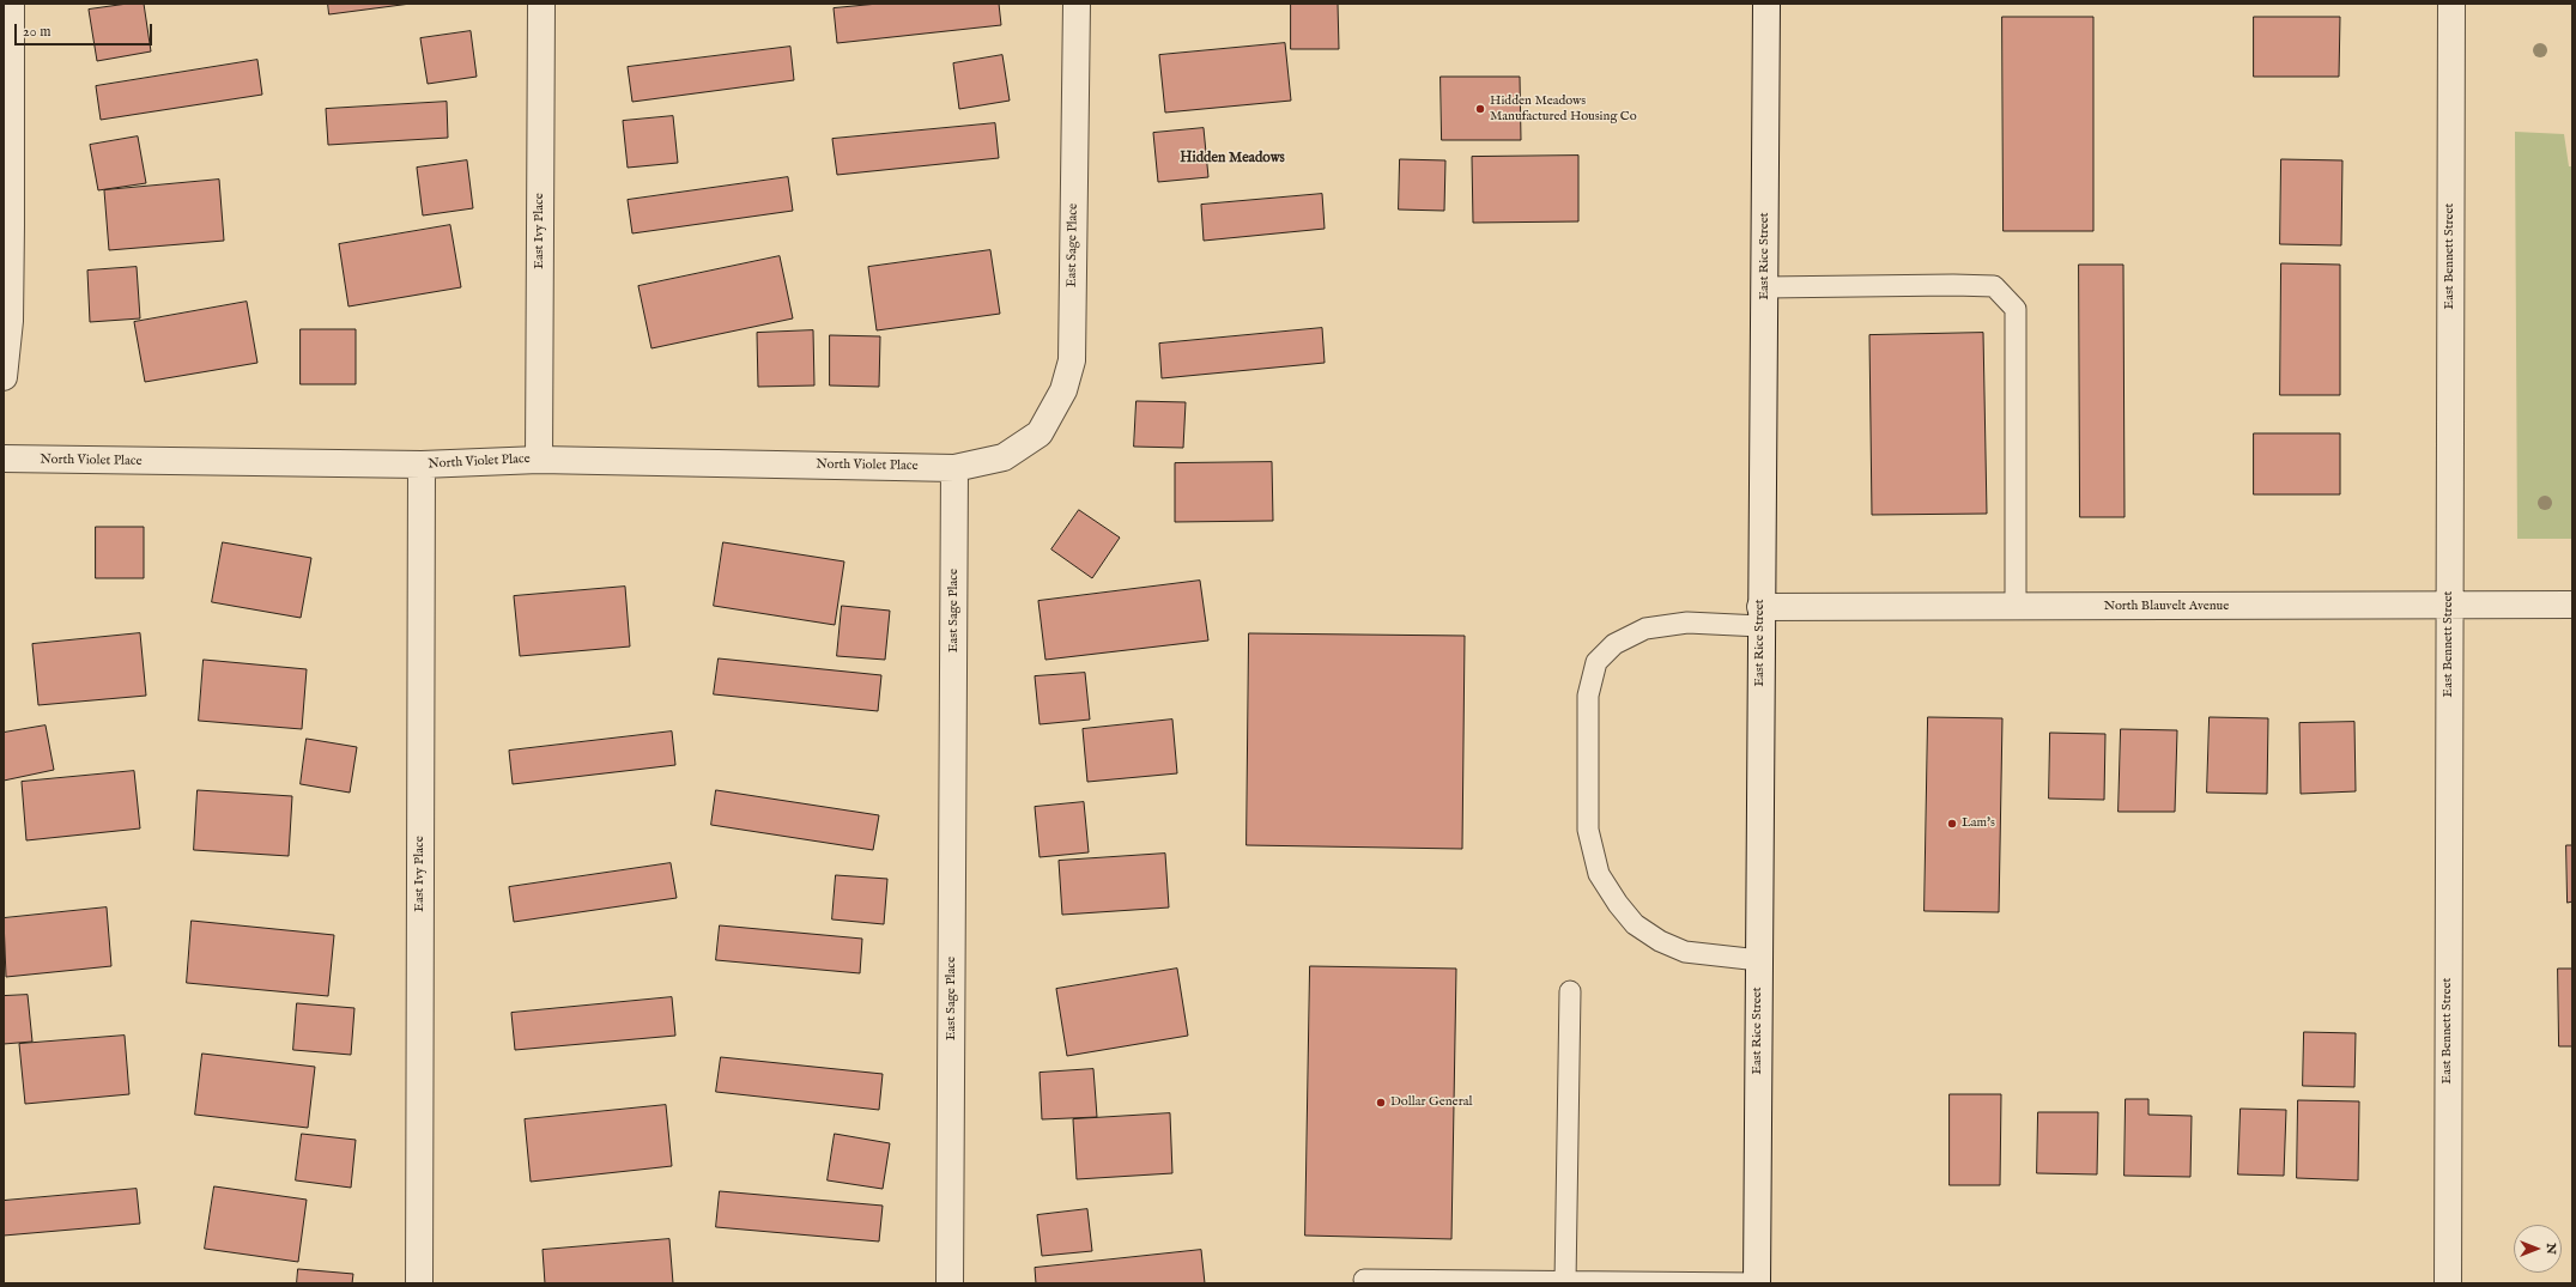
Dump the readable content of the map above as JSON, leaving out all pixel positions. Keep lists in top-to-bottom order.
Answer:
{
  "streets": {
    "street": [
      "East Ivy Place",
      "East Sage Place",
      "East Rice Street",
      "East Bennett Street",
      "North Violet Place",
      "North Blauvelt Avenue"
    ]
  },
  "crossings": [
    ["East Ivy Place", "North Violet Place"],
    ["East Sage Place", "North Violet Place"],
    ["East Rice Street", "North Blauvelt Avenue"],
    ["East Bennett Street", "North Blauvelt Avenue"]
  ],
  "districts": ["Hidden Meadows"],
  "places": ["Hidden Meadows Manufactured Housing Co", "Lam's", "Dollar General"],
  "scale_bar": "20 m",
  "north": "right"
}
